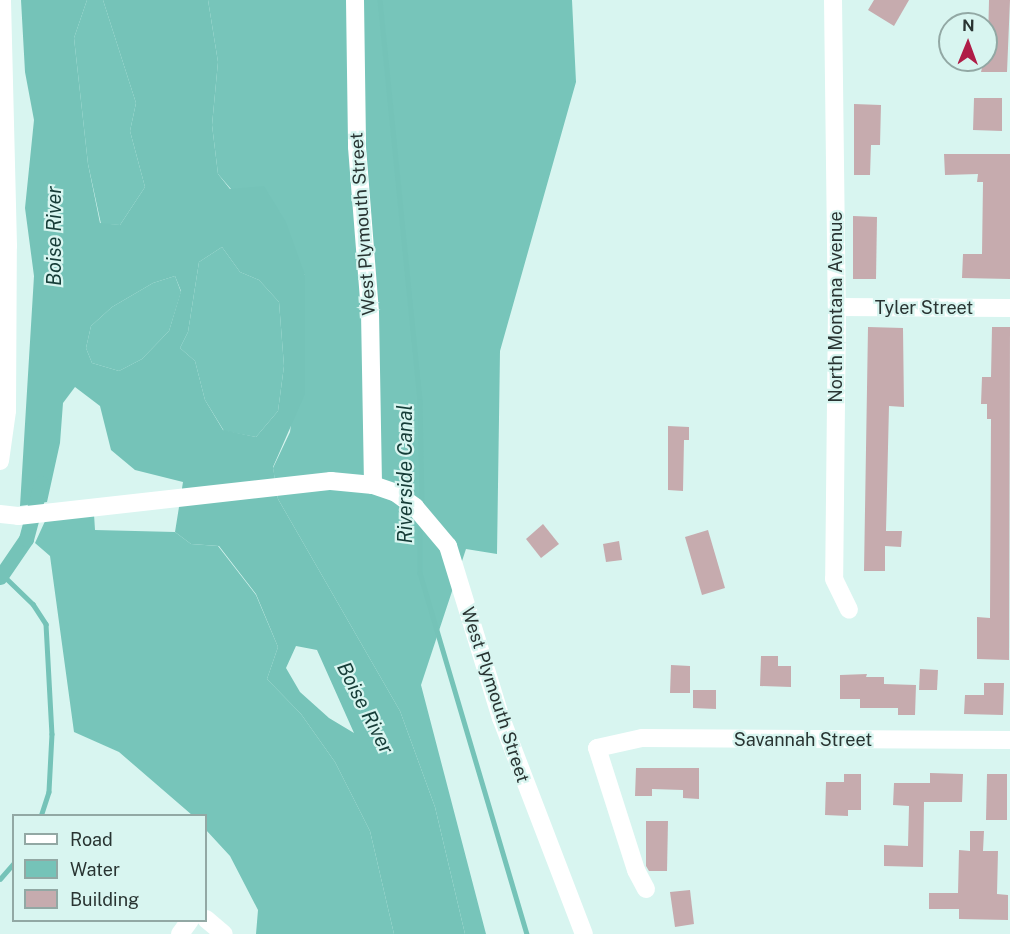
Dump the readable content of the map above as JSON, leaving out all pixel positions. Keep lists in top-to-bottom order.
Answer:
{
  "streets": {
    "street": [
      "West Plymouth Street",
      "North Montana Avenue",
      "Tyler Street",
      "Savannah Street"
    ]
  },
  "crossings": [
    ["North Montana Avenue", "Tyler Street"]
  ],
  "water": ["Boise River", "Riverside Canal"],
  "legend": ["Road", "Water", "Building"],
  "north": "top"
}
